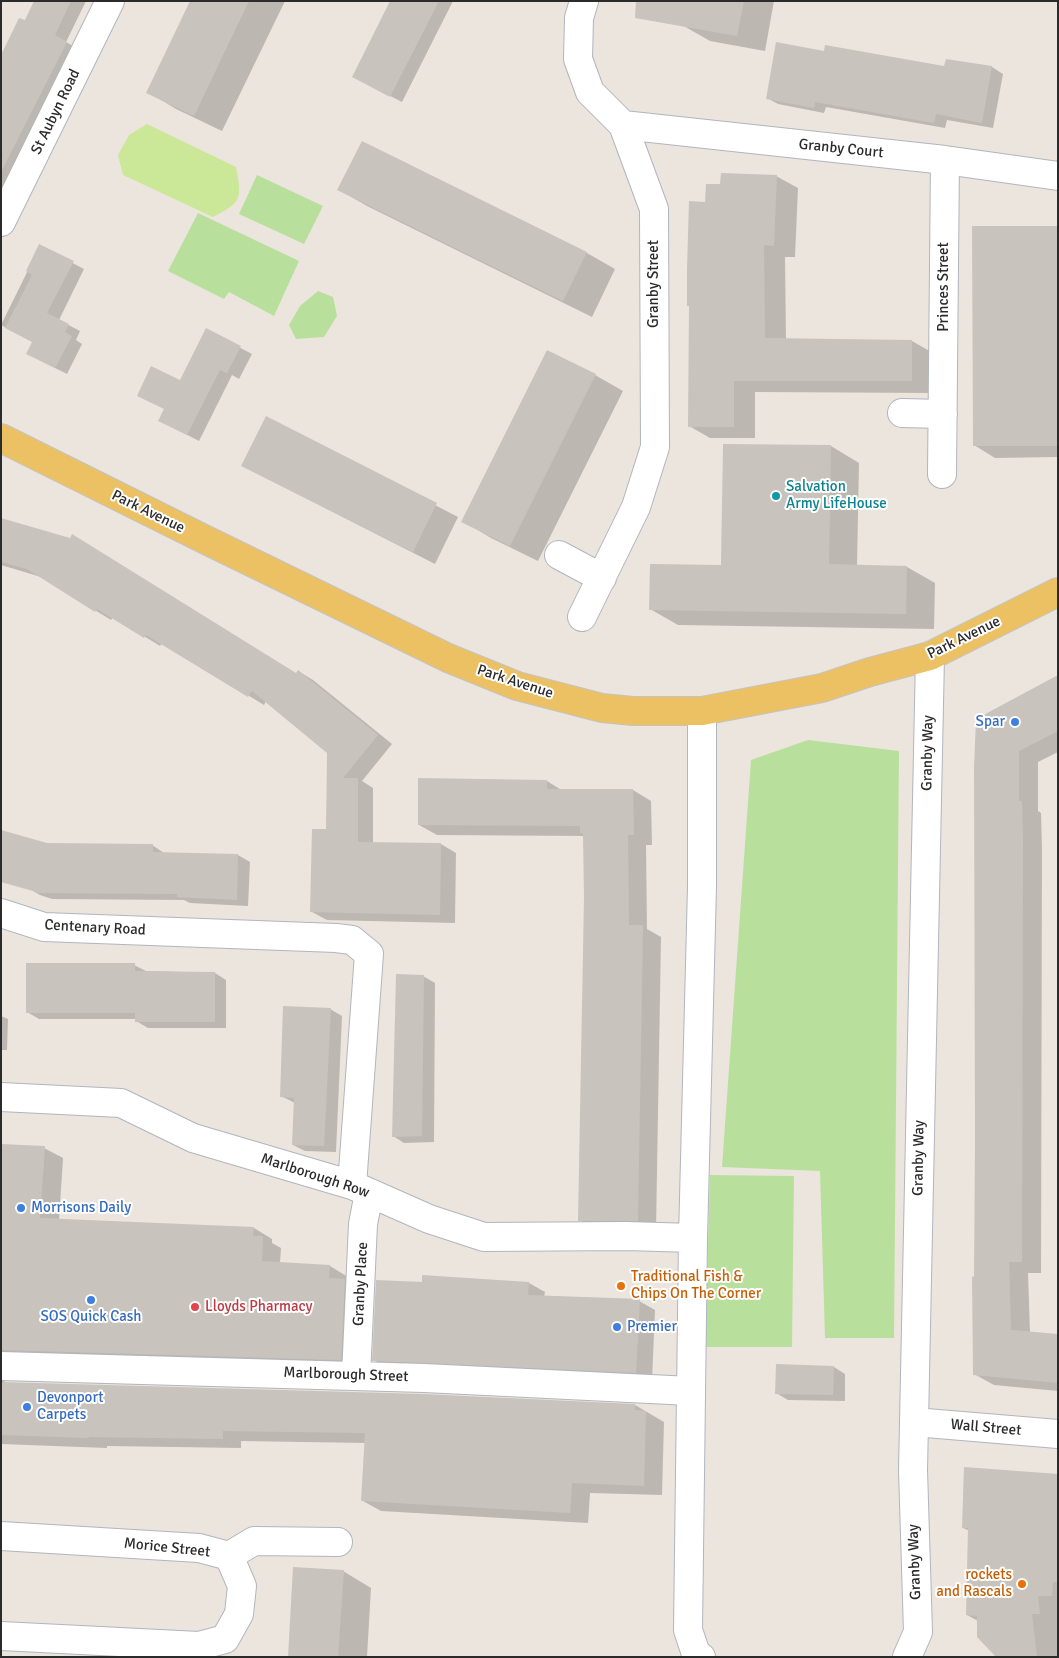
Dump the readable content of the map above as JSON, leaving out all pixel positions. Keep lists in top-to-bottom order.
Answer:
{
  "streets": {
    "main road": ["Park Avenue"],
    "street": [
      "St Aubyn Road",
      "Granby Court",
      "Granby Street",
      "Princes Street",
      "Granby Way",
      "Centenary Road",
      "Marlborough Row",
      "Granby Place",
      "Marlborough Street",
      "Wall Street",
      "Morice Street"
    ]
  },
  "crossings": [
    ["Granby Court", "Granby Street"],
    ["Granby Court", "Princes Street"],
    ["Park Avenue", "Granby Way"],
    ["Granby Way", "Wall Street"],
    ["Centenary Road", "Marlborough Row"],
    ["Centenary Road", "Granby Place"],
    ["Marlborough Row", "Granby Place"],
    ["Granby Place", "Marlborough Street"]
  ],
  "places": [
    "Salvation Army LifeHouse",
    "Spar",
    "Morrisons Daily",
    "Traditional Fish & Chips On The Corner",
    "SOS Quick Cash",
    "Lloyds Pharmacy",
    "Premier",
    "Devonport Carpets",
    "rockets and Rascals"
  ]
}
